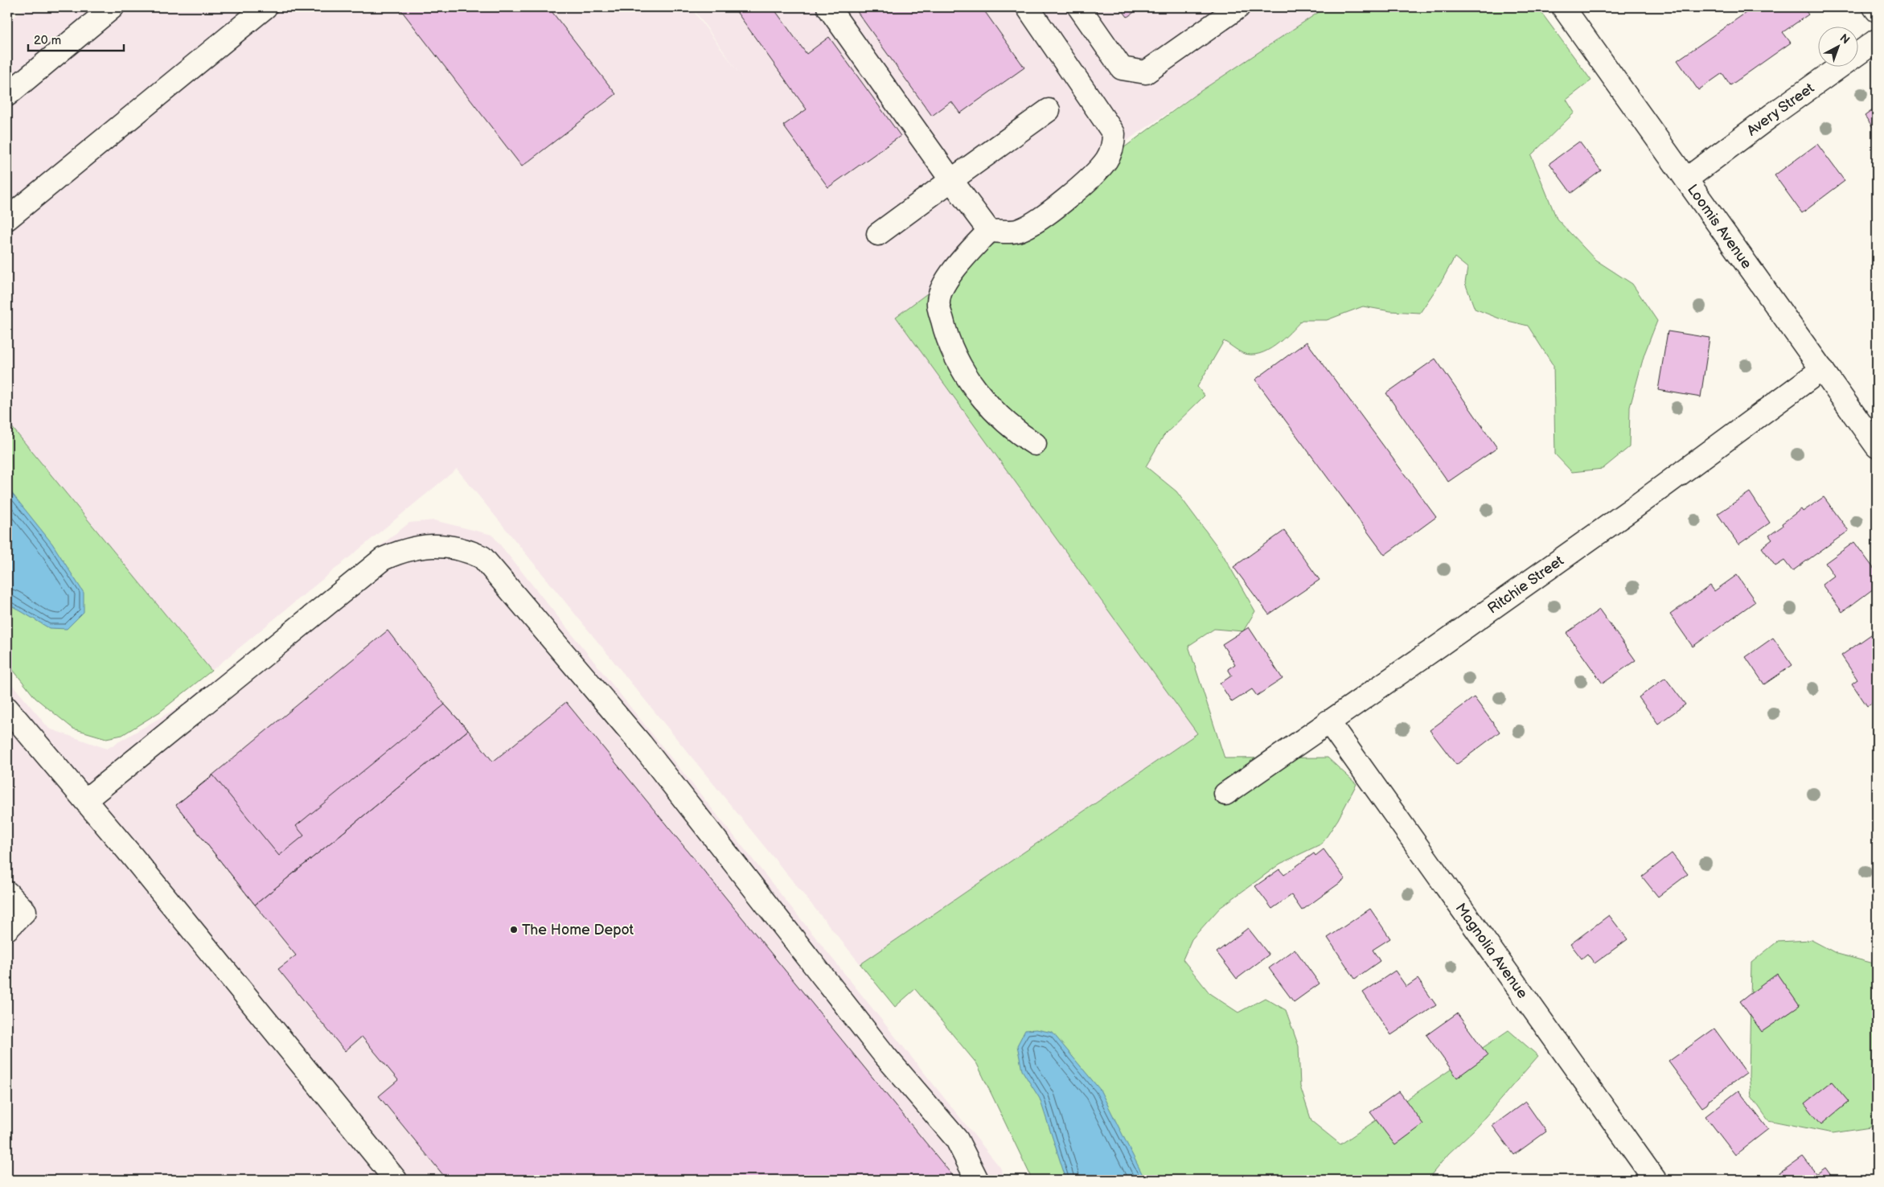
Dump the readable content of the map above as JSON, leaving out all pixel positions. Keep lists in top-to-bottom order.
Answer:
{
  "streets": {
    "street": [
      "Avery Street",
      "Loomis Avenue",
      "Ritchie Street",
      "Magnolia Avenue"
    ]
  },
  "crossings": [
    ["Avery Street", "Loomis Avenue"],
    ["Loomis Avenue", "Ritchie Street"],
    ["Ritchie Street", "Magnolia Avenue"]
  ],
  "places": ["The Home Depot"],
  "scale_bar": "20 m",
  "north": "top right"
}
